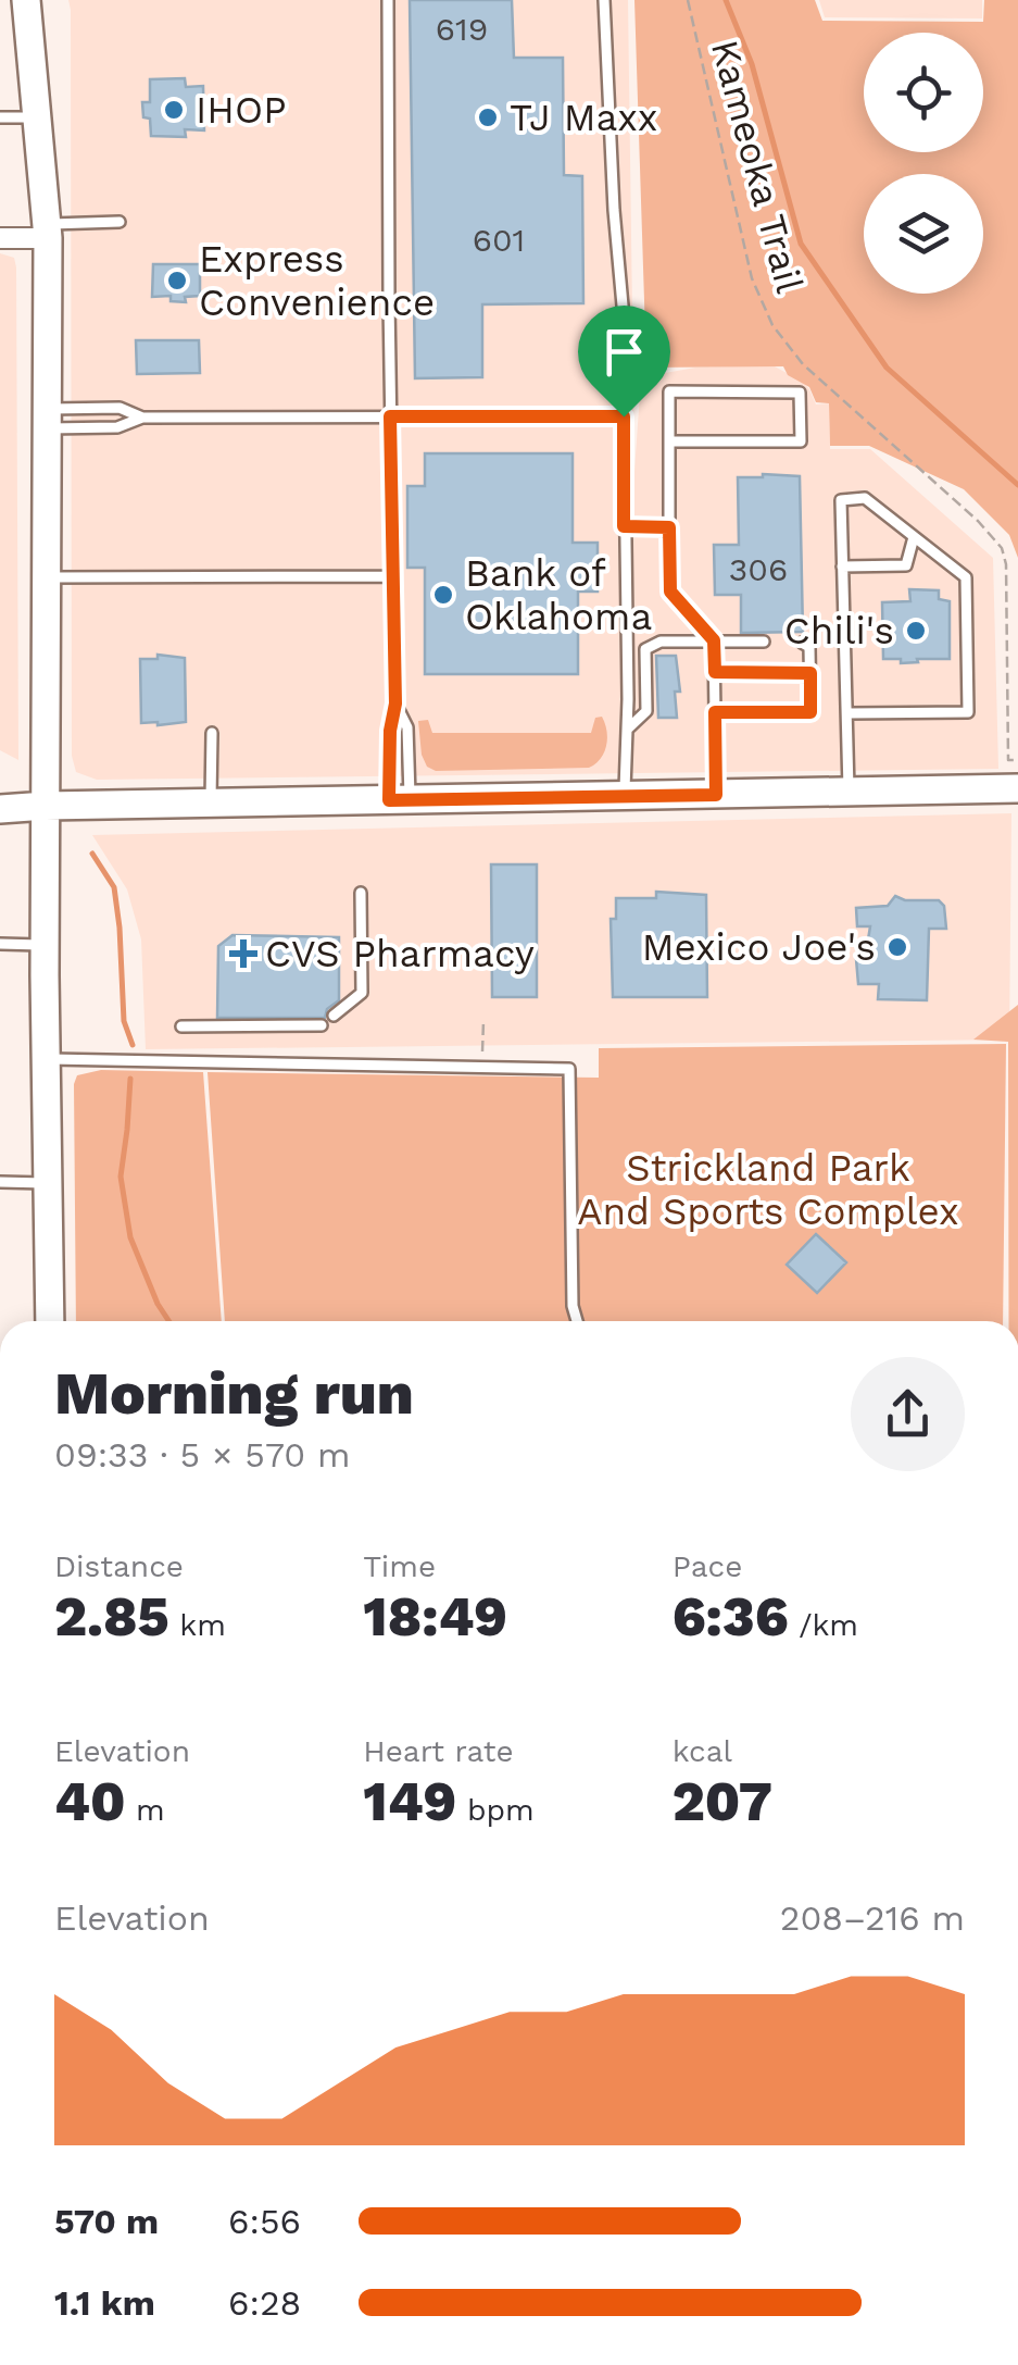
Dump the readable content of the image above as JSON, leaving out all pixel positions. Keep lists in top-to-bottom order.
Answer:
{
  "streets": {
    "path": ["Kameoka Trail"]
  },
  "parks": ["Strickland Park And Sports Complex"],
  "places": {
    "other": [
      "IHOP",
      "TJ Maxx",
      "Express Convenience",
      "Bank of Oklahoma",
      "Chili's",
      "Mexico Joe's"
    ],
    "health": ["CVS Pharmacy"]
  },
  "house_numbers": ["619", "601", "306"],
  "page": {
    "heading": ["Morning run", "09:33 · 5 × 570 m"],
    "stats": [
      ["Distance", "2.85 km"],
      ["Time", "18:49"],
      ["Pace", "6:36 /km"],
      ["Elevation", "40 m"],
      ["Heart rate", "149 bpm"],
      ["kcal", "207"]
    ],
    "chart": ["Elevation", "208–216 m"],
    "list": [
      {
        "name": "570 m",
        "note": "6:56"
      },
      {
        "name": "1.1 km",
        "note": "6:28"
      }
    ]
  }
}
